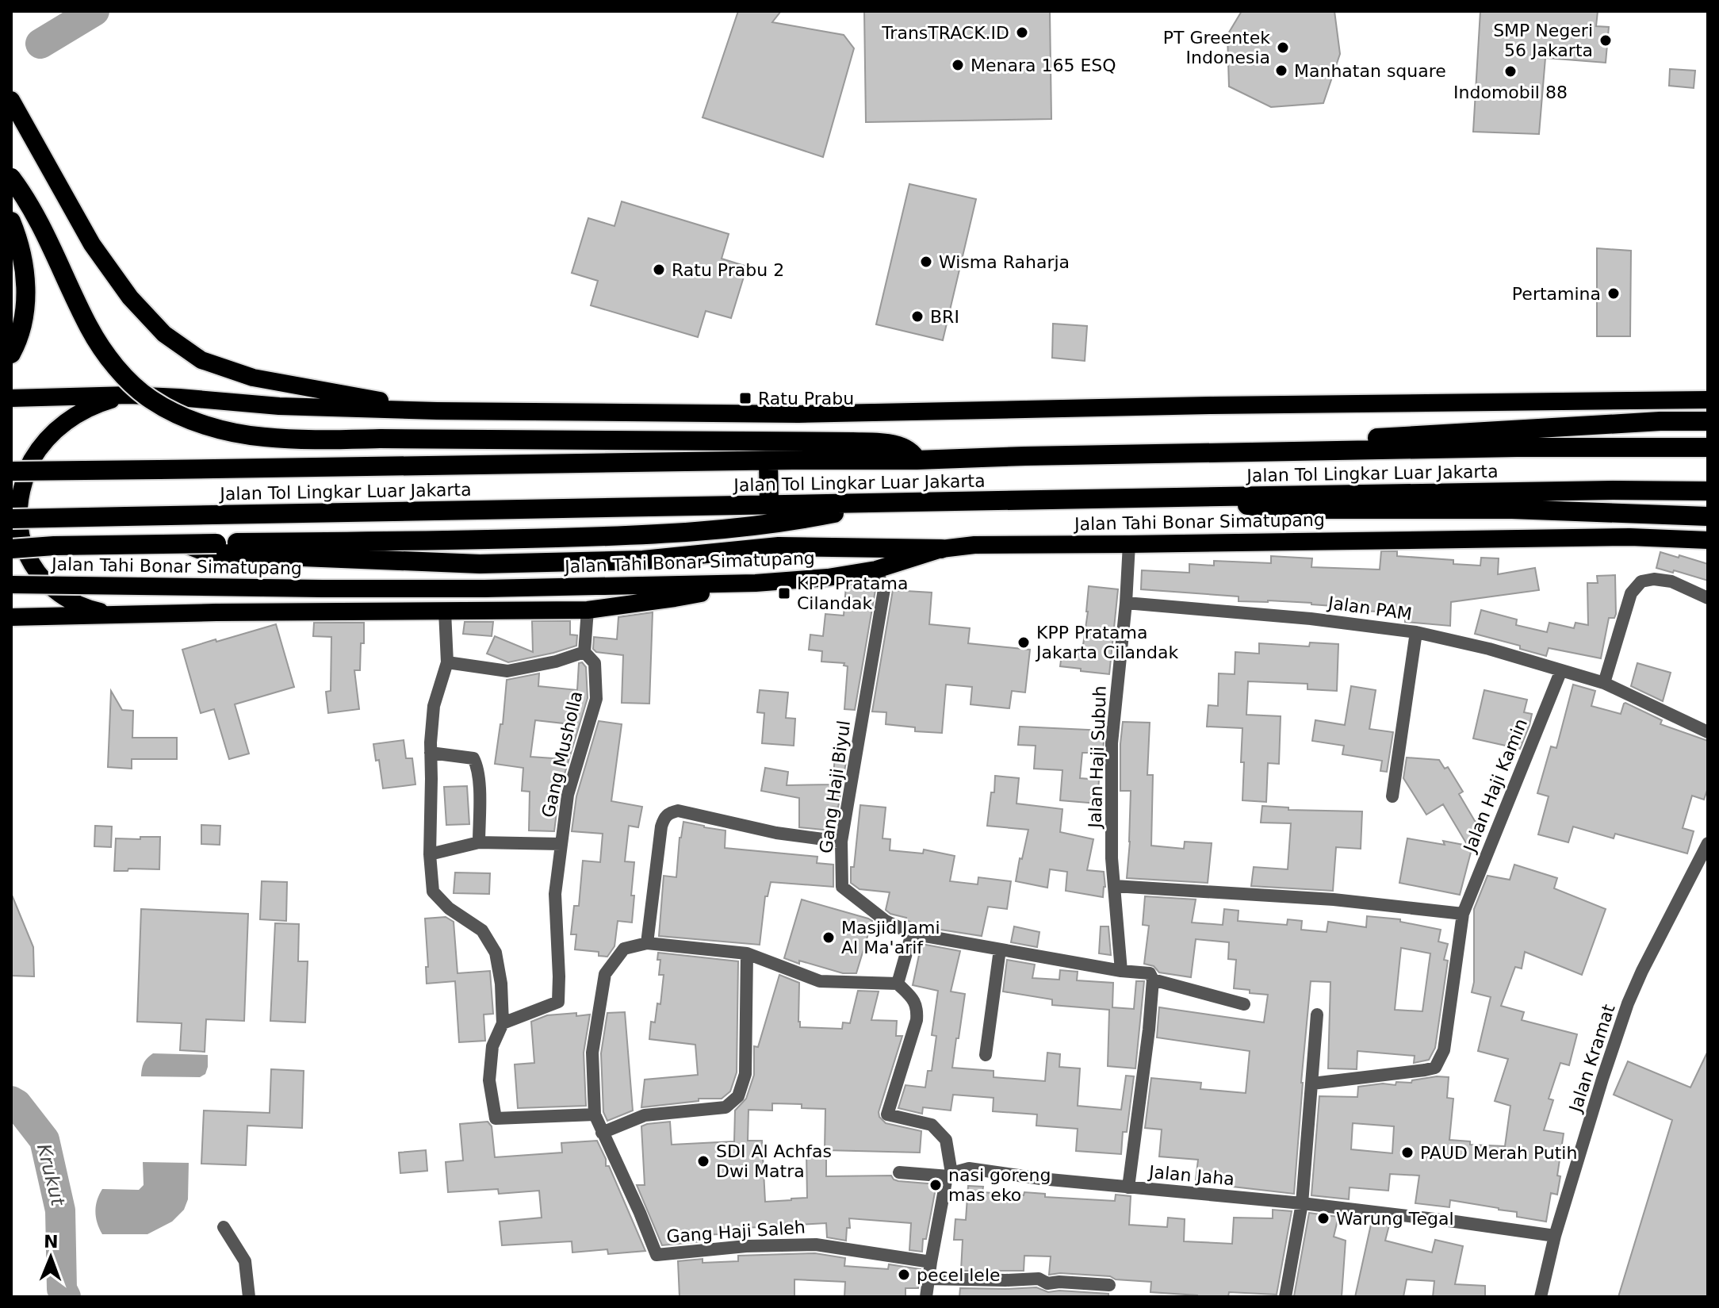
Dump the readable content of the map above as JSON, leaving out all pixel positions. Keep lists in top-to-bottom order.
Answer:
{
  "streets": {
    "highway": ["Jalan Tol Lingkar Luar Jakarta", "Jalan Tahi Bonar Simatupang"],
    "street": [
      "Jalan PAM",
      "Gang Musholla",
      "Jalan Haji Subuh",
      "Jalan Haji Kamin",
      "Gang Haji Biyul",
      "Jalan Kramat",
      "Jalan Jaha",
      "Gang Haji Saleh"
    ]
  },
  "crossings": [
    ["Jalan Tahi Bonar Simatupang", "Jalan Haji Subuh"],
    ["Jalan Tahi Bonar Simatupang", "Gang Haji Biyul"],
    ["Jalan PAM", "Jalan Haji Subuh"],
    ["Jalan PAM", "Jalan Haji Kamin"],
    ["Jalan Kramat", "Jalan Jaha"]
  ],
  "water": ["Krukut"],
  "places": {
    "other": [
      "TransTRACK.ID",
      "SMP Negeri 56 Jakarta",
      "PT Greentek Indonesia",
      "Menara 165 ESQ",
      "Manhatan square",
      "Indomobil 88",
      "Wisma Raharja",
      "Ratu Prabu 2",
      "Pertamina",
      "BRI",
      "KPP Pratama Jakarta Cilandak",
      "Masjid Jami Al Ma'arif",
      "PAUD Merah Putih",
      "SDI Al Achfas Dwi Matra",
      "nasi goreng mas eko",
      "Warung Tegal",
      "pecel lele"
    ],
    "transit": ["Ratu Prabu", "KPP Pratama Cilandak"]
  },
  "north": "top"
}
